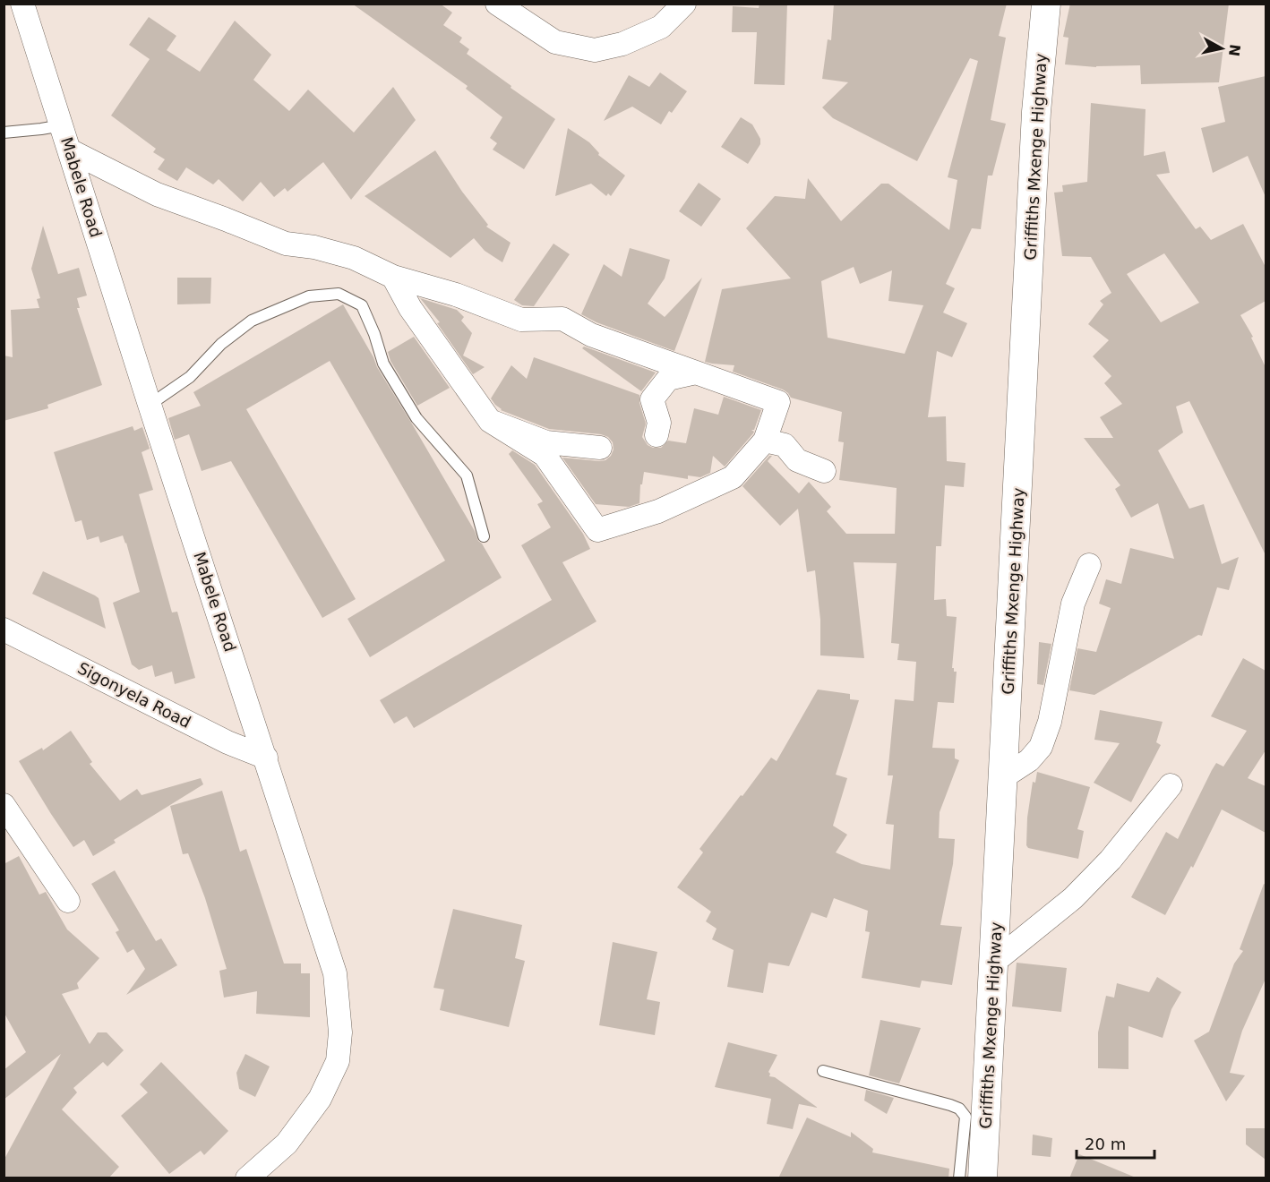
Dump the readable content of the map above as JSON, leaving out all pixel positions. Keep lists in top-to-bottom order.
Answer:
{
  "streets": {
    "street": ["Griffiths Mxenge Highway", "Mabele Road", "Sigonyela Road"]
  },
  "crossings": [
    ["Mabele Road", "Sigonyela Road"]
  ],
  "scale_bar": "20 m",
  "north": "right"
}
